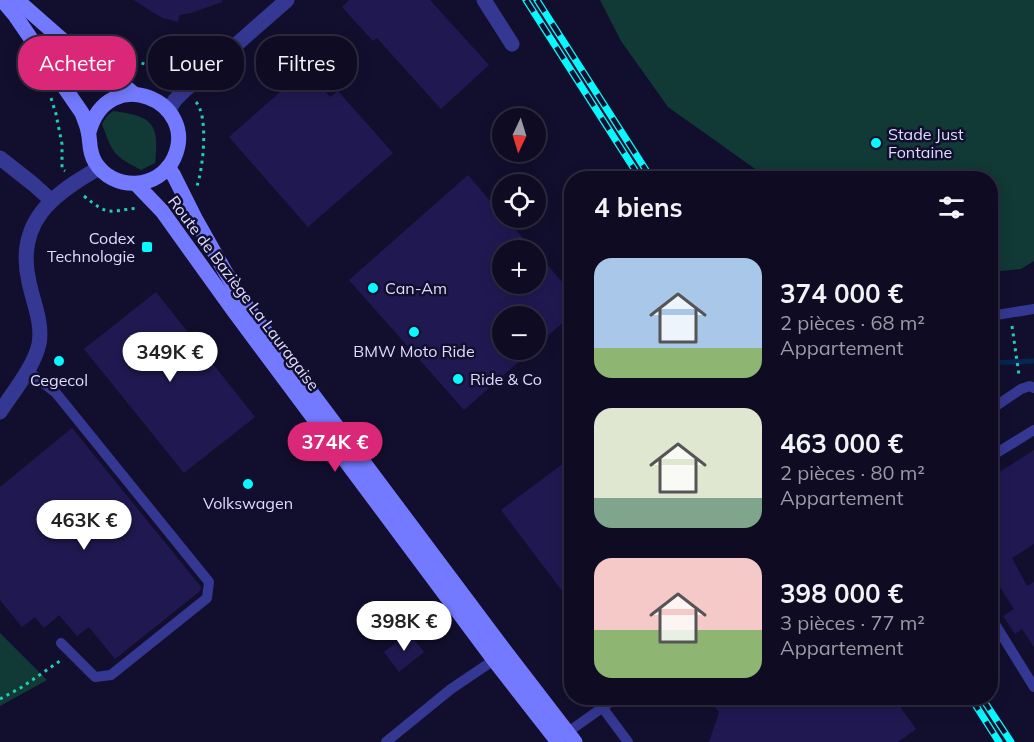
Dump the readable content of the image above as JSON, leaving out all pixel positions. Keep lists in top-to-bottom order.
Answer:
{
  "streets": {
    "main road": ["Route de Baziège La Lauragaise"]
  },
  "places": {
    "other": [
      "Stade Just Fontaine",
      "Can-Am",
      "BMW Moto Ride",
      "Cegecol",
      "Ride & Co",
      "Volkswagen"
    ],
    "transit": ["Codex Technologie"]
  },
  "north": "bottom",
  "page": {
    "chip": ["Acheter", "Louer", "Filtres"],
    "map_buttons": ["+", "−"],
    "heading": "4 biens",
    "list": [
      {
        "name": "374 000 €",
        "note": "2 pièces · 68 m² · Appartement"
      },
      {
        "name": "463 000 €",
        "note": "2 pièces · 80 m² · Appartement"
      },
      {
        "name": "398 000 €",
        "note": "3 pièces · 77 m² · Appartement"
      }
    ],
    "price": [
      "349K €",
      "374K €",
      "463K €",
      "398K €"
    ]
  }
}
